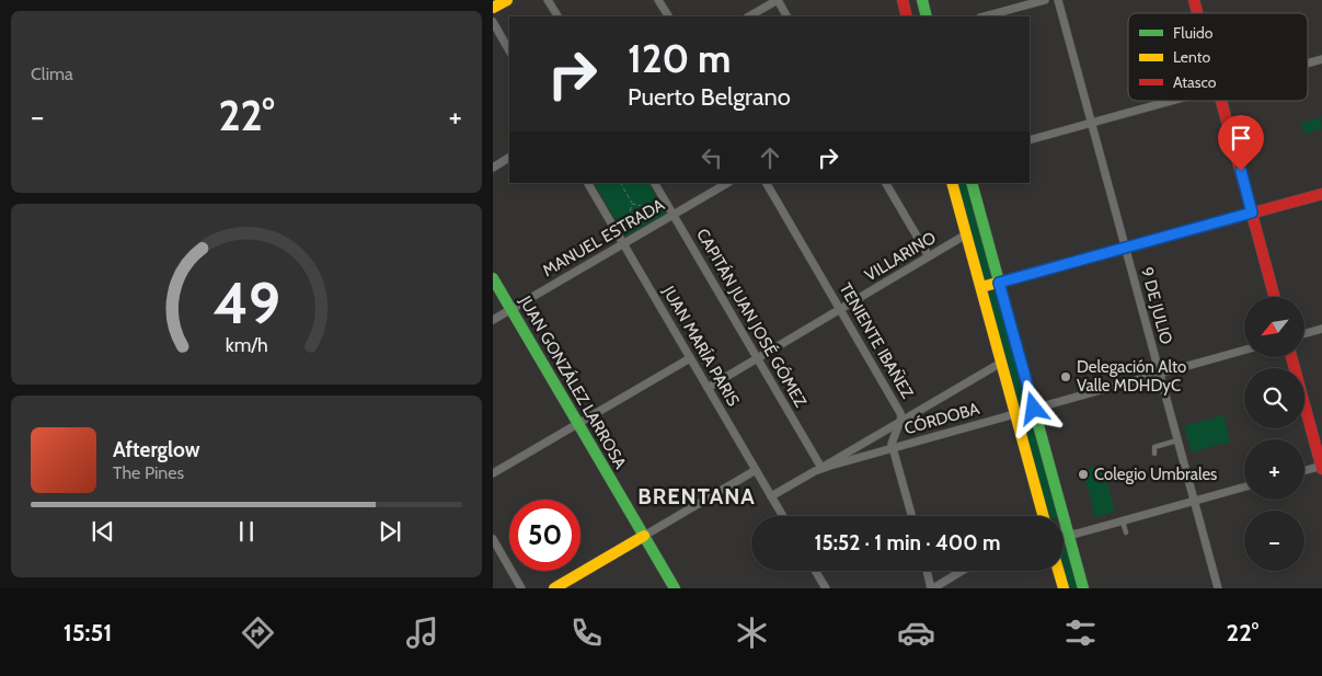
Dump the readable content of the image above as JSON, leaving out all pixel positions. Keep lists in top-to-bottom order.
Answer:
{
  "streets": {
    "street": [
      "MANUEL ESTRADA",
      "VILLARINO",
      "9 DE JULIO",
      "CAPITÁN JUAN JOSÉ GÓMEZ",
      "TENIENTE IBAÑEZ",
      "JUAN MARÍA PARIS",
      "JUAN GONZÁLEZ LARROSA",
      "CÓRDOBA"
    ]
  },
  "crossings": [
    ["MANUEL ESTRADA", "CAPITÁN JUAN JOSÉ GÓMEZ"],
    ["MANUEL ESTRADA", "JUAN MARÍA PARIS"],
    ["MANUEL ESTRADA", "JUAN GONZÁLEZ LARROSA"],
    ["VILLARINO", "CAPITÁN JUAN JOSÉ GÓMEZ"],
    ["VILLARINO", "TENIENTE IBAÑEZ"],
    ["VILLARINO", "JUAN MARÍA PARIS"],
    ["9 DE JULIO", "CÓRDOBA"],
    ["CAPITÁN JUAN JOSÉ GÓMEZ", "CÓRDOBA"],
    ["TENIENTE IBAÑEZ", "CÓRDOBA"],
    ["JUAN MARÍA PARIS", "CÓRDOBA"]
  ],
  "districts": ["BRENTANA"],
  "places": ["Delegación Alto Valle MDHDyC", "Colegio Umbrales"],
  "legend": ["Fluido", "Lento", "Atasco"],
  "north": "bottom left",
  "page": {
    "tile": "Clima",
    "turn": ["120 m", "Puerto Belgrano"],
    "heat": ["−", "22°", "+"],
    "map_buttons": ["+", "−"],
    "song": ["Afterglow", "The Pines"],
    "limit": "50",
    "trip": "15:52 · 1 min · 400 m",
    "tabs": ["15:51", "22°"],
    "gauge": ["49", "km/h"]
  }
}
